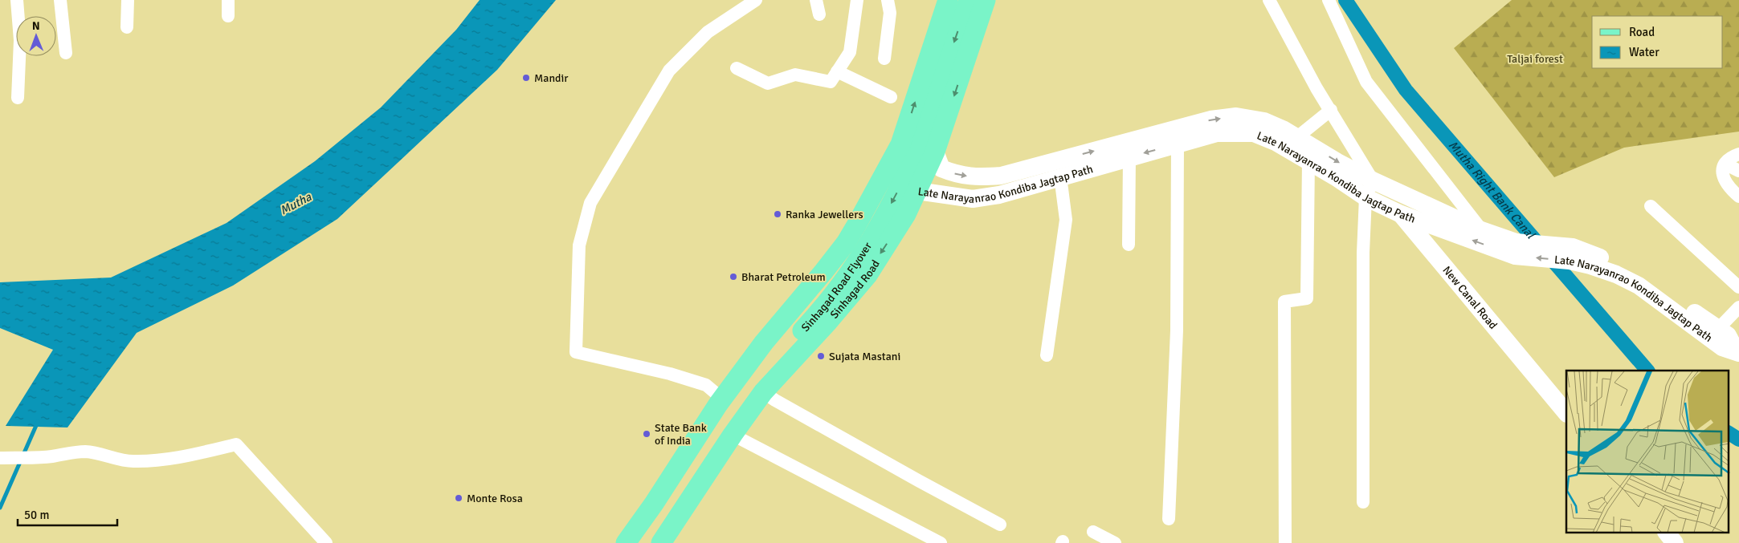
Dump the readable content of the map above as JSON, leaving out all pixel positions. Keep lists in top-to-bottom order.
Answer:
{
  "streets": {
    "main road": ["Sinhagad Road Flyover", "Sinhagad Road"],
    "street": ["Late Narayanrao Kondiba Jagtap Path", "New Canal Road"]
  },
  "crossings": [
    ["Late Narayanrao Kondiba Jagtap Path", "Sinhagad Road"],
    ["Late Narayanrao Kondiba Jagtap Path", "New Canal Road"]
  ],
  "water": ["Mutha Right Bank Canal", "Mutha"],
  "parks": ["Taljai forest"],
  "places": [
    "Mandir",
    "Ranka Jewellers",
    "Bharat Petroleum",
    "Sujata Mastani",
    "State Bank of India",
    "Monte Rosa"
  ],
  "legend": ["Road", "Water"],
  "scale_bar": "50 m",
  "north": "top"
}
